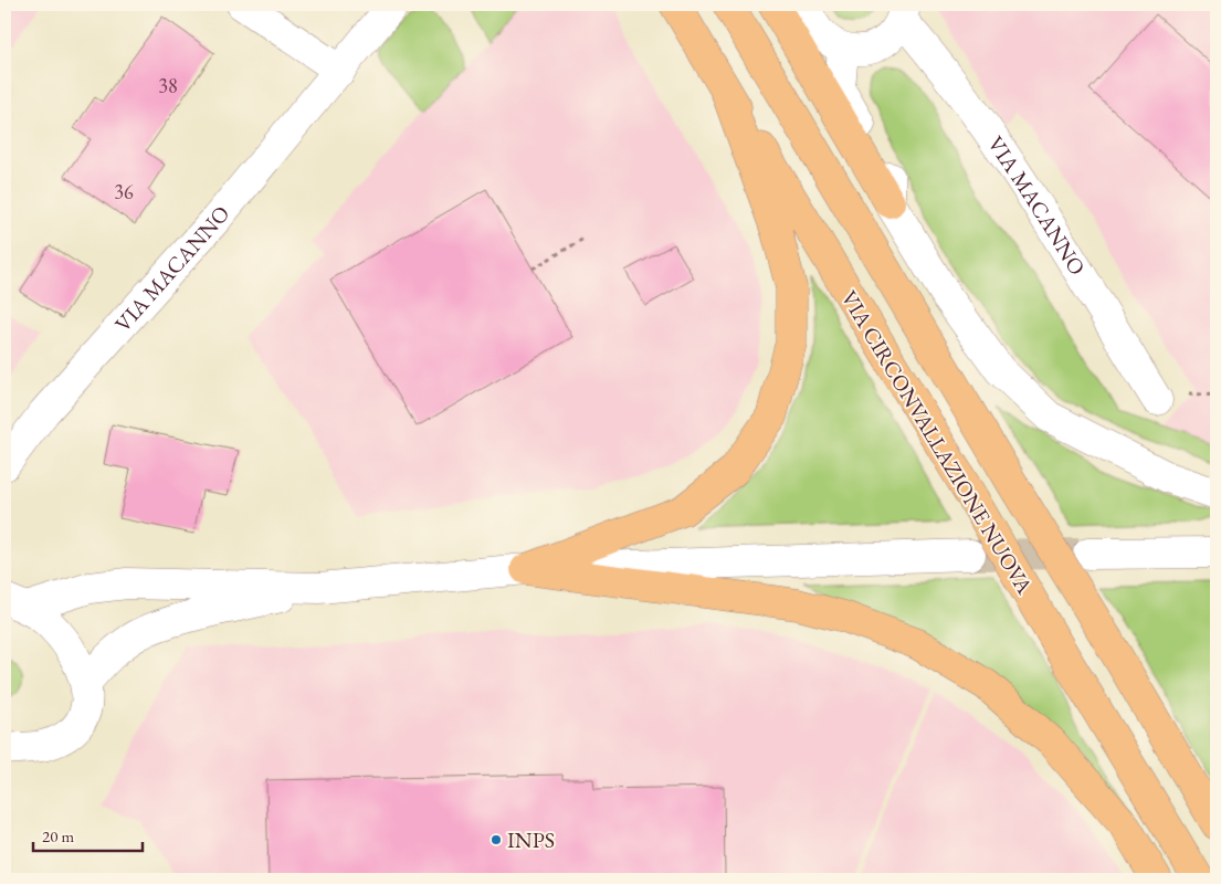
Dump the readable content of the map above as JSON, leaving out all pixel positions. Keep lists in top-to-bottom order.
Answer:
{
  "streets": {
    "main road": ["VIA CIRCONVALLAZIONE NUOVA"],
    "street": ["VIA MACANNO"]
  },
  "places": ["INPS"],
  "house_numbers": ["38", "36"],
  "scale_bar": "20 m"
}
